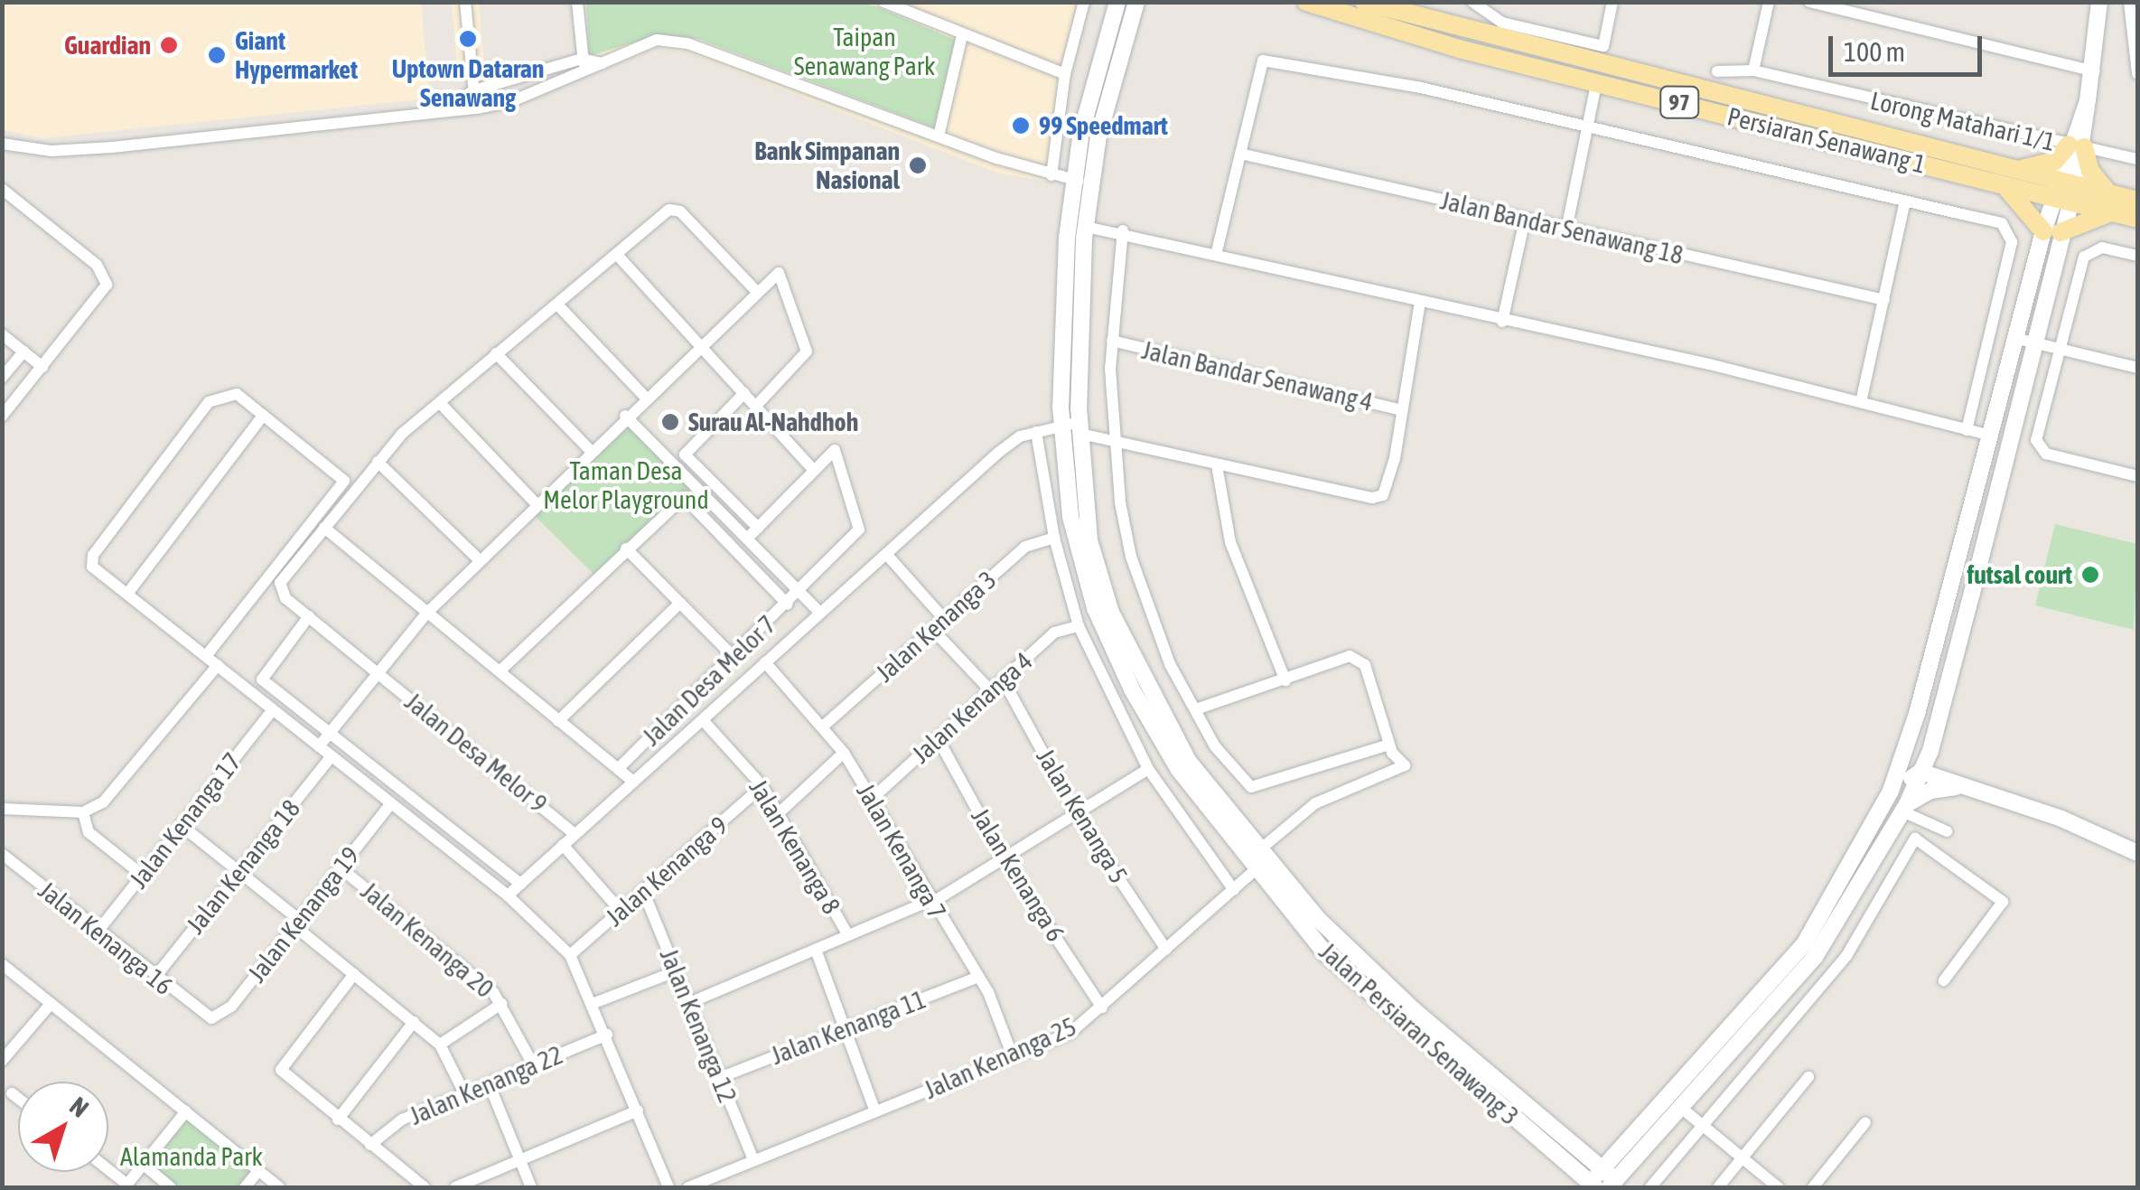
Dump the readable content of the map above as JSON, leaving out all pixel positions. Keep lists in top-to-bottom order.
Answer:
{
  "streets": {
    "main road": ["97", "Persiaran Senawang 1"],
    "street": [
      "Lorong Matahari 1/1",
      "Jalan Bandar Senawang 18",
      "Jalan Bandar Senawang 4",
      "Jalan Kenanga 3",
      "Jalan Desa Melor 7",
      "Jalan Kenanga 4",
      "Jalan Desa Melor 9",
      "Jalan Kenanga 5",
      "Jalan Kenanga 17",
      "Jalan Kenanga 8",
      "Jalan Kenanga 7",
      "Jalan Kenanga 18",
      "Jalan Kenanga 9",
      "Jalan Kenanga 6",
      "Jalan Kenanga 19",
      "Jalan Kenanga 16",
      "Jalan Kenanga 20",
      "Jalan Kenanga 12",
      "Jalan Kenanga 11",
      "Jalan Persiaran Senawang 3",
      "Jalan Kenanga 25",
      "Jalan Kenanga 22"
    ]
  },
  "crossings": [
    ["Jalan Kenanga 3", "Jalan Kenanga 7"],
    ["Jalan Kenanga 4", "Jalan Kenanga 5"],
    ["Jalan Kenanga 4", "Jalan Kenanga 7"],
    ["Jalan Kenanga 4", "Jalan Kenanga 6"],
    ["Jalan Kenanga 5", "Jalan Kenanga 25"],
    ["Jalan Kenanga 17", "Jalan Kenanga 16"],
    ["Jalan Kenanga 8", "Jalan Kenanga 9"],
    ["Jalan Kenanga 7", "Jalan Kenanga 11"],
    ["Jalan Kenanga 7", "Jalan Kenanga 25"],
    ["Jalan Kenanga 18", "Jalan Kenanga 16"],
    ["Jalan Kenanga 9", "Jalan Kenanga 12"],
    ["Jalan Kenanga 6", "Jalan Kenanga 25"],
    ["Jalan Kenanga 19", "Jalan Kenanga 16"],
    ["Jalan Kenanga 19", "Jalan Kenanga 20"],
    ["Jalan Kenanga 20", "Jalan Kenanga 22"],
    ["Jalan Kenanga 12", "Jalan Kenanga 11"],
    ["Jalan Kenanga 12", "Jalan Kenanga 25"],
    ["Jalan Persiaran Senawang 3", "Jalan Kenanga 25"]
  ],
  "parks": ["Taipan Senawang Park", "Taman Desa Melor Playground", "Alamanda Park"],
  "places": [
    "Uptown Dataran Senawang",
    "Guardian",
    "Giant Hypermarket",
    "99 Speedmart",
    "Bank Simpanan Nasional",
    "Surau Al-Nahdhoh",
    "futsal court"
  ],
  "scale_bar": "100 m",
  "north": "top right"
}
